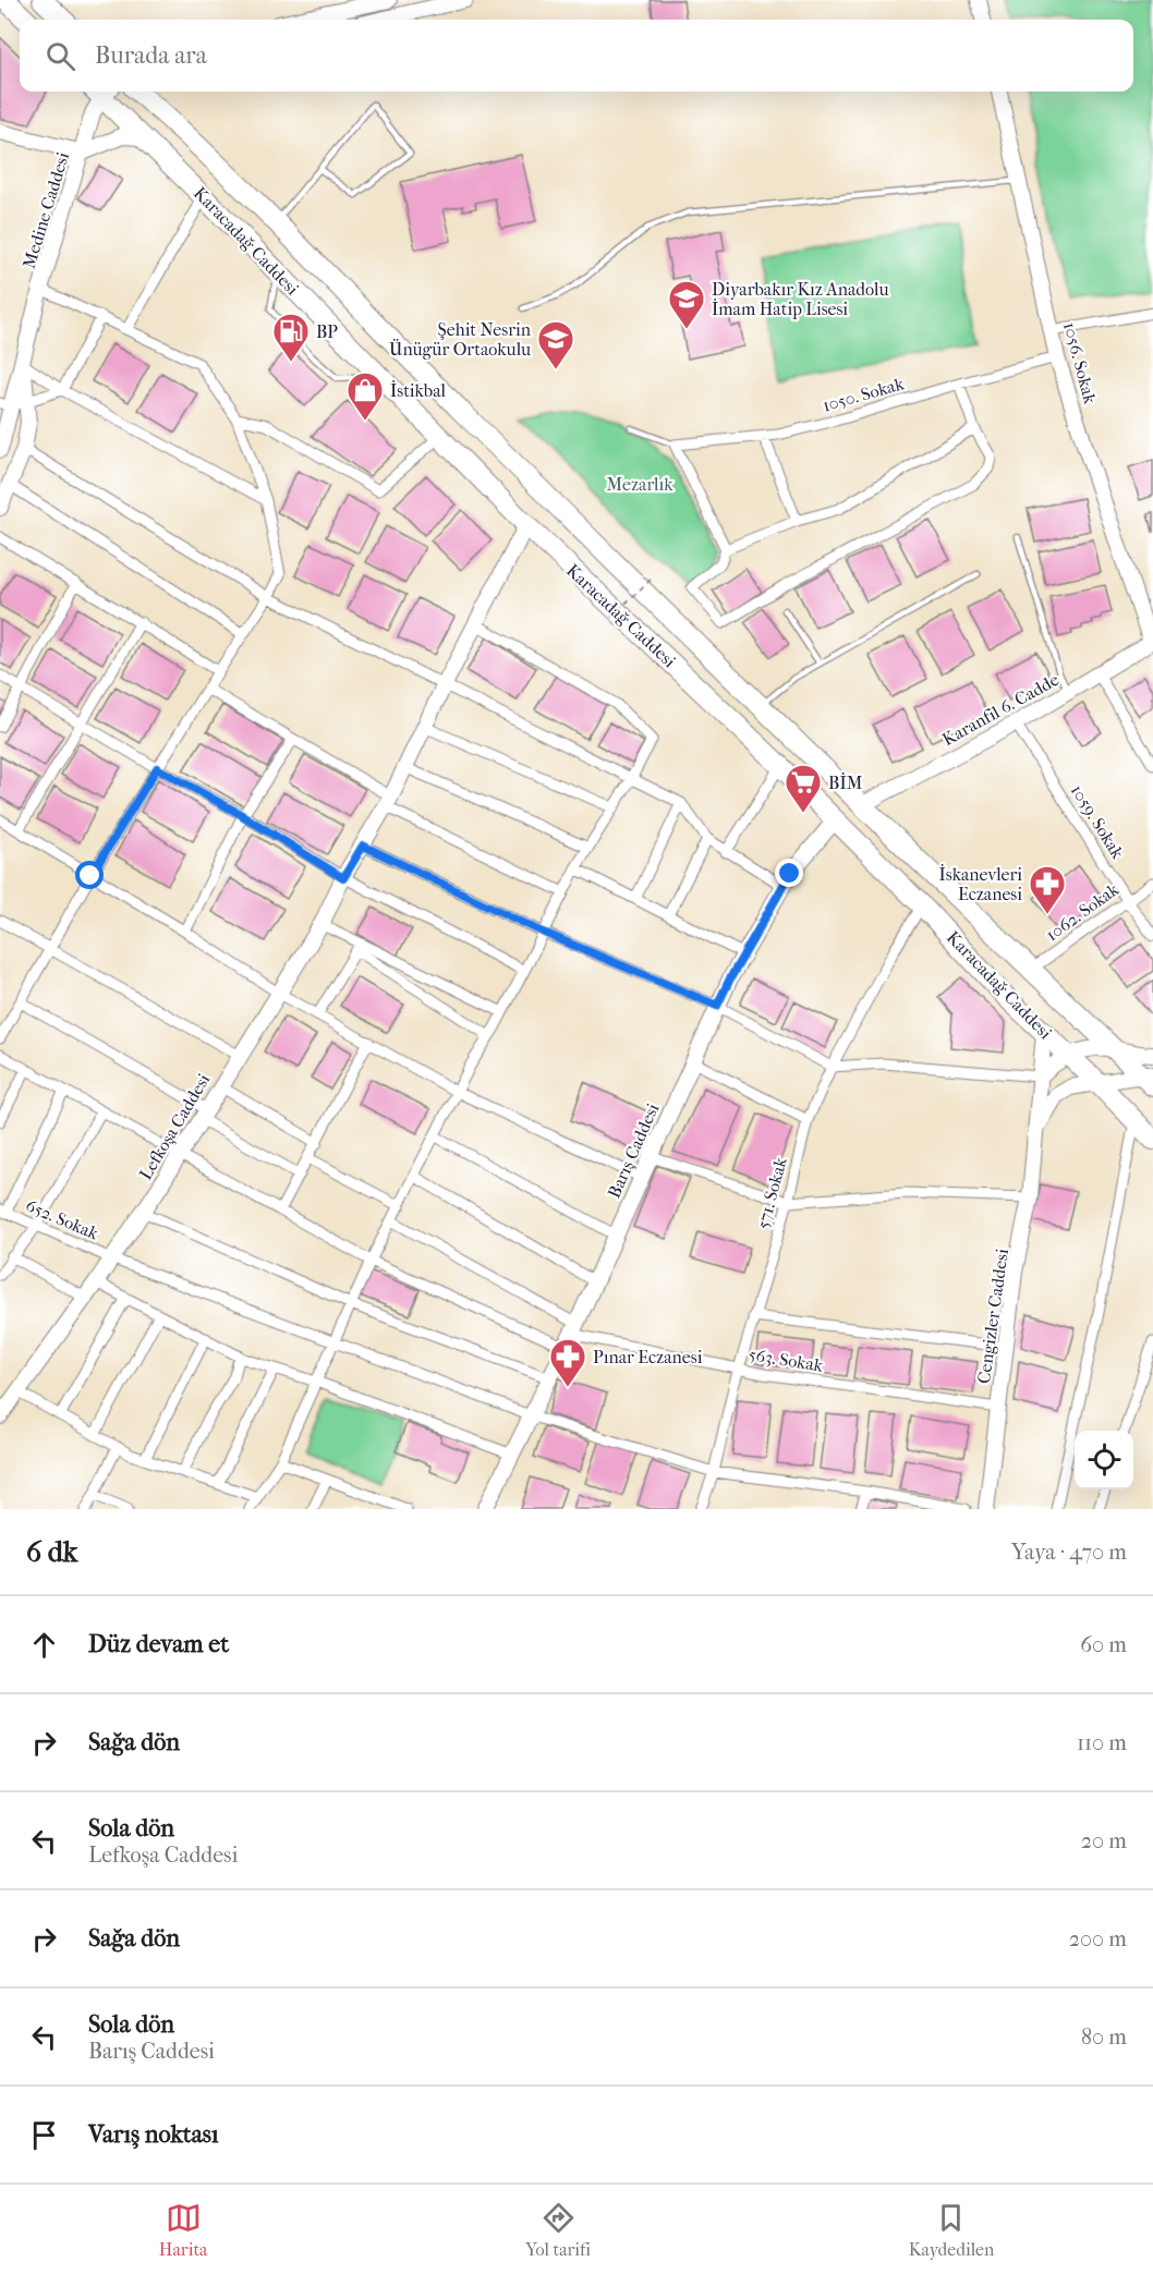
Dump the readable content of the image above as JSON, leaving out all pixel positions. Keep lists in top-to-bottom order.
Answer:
{
  "streets": {
    "highway": ["Karacadağ Caddesi"],
    "street": [
      "Medine Caddesi",
      "1056. Sokak",
      "1050. Sokak",
      "Karanfil 6. Cadde",
      "1059. Sokak",
      "1062. Sokak",
      "Lefkoşa Caddesi",
      "Barış Caddesi",
      "571. Sokak",
      "652. Sokak",
      "Cengizler Caddesi",
      "563. Sokak"
    ]
  },
  "crossings": [
    ["Karacadağ Caddesi", "Karanfil 6. Cadde"],
    ["Karacadağ Caddesi", "1062. Sokak"],
    ["Karacadağ Caddesi", "Lefkoşa Caddesi"],
    ["Karacadağ Caddesi", "Barış Caddesi"],
    ["Karacadağ Caddesi", "571. Sokak"],
    ["Karacadağ Caddesi", "Cengizler Caddesi"],
    ["1056. Sokak", "1050. Sokak"],
    ["1056. Sokak", "Karanfil 6. Cadde"],
    ["Karanfil 6. Cadde", "1059. Sokak"],
    ["1059. Sokak", "1062. Sokak"],
    ["Lefkoşa Caddesi", "652. Sokak"],
    ["Barış Caddesi", "652. Sokak"],
    ["Barış Caddesi", "563. Sokak"],
    ["571. Sokak", "652. Sokak"],
    ["571. Sokak", "563. Sokak"],
    ["Cengizler Caddesi", "563. Sokak"]
  ],
  "parks": ["Mezarlık"],
  "places": {
    "school or university": ["Diyarbakır Kız Anadolu İmam Hatip Lisesi", "Şehit Nesrin Ünügür Ortaokulu"],
    "fuel station": ["BP"],
    "shop": ["İstikbal"],
    "supermarket": ["BİM"],
    "pharmacy": ["İskanevleri Eczanesi", "Pınar Eczanesi"]
  },
  "page": {
    "search": "Burada ara",
    "heading": ["6 dk", "Yaya · 470 m"],
    "list": [
      ["Düz devam et", "60 m"],
      ["Sağa dön", "110 m"],
      ["Sola dön", "Lefkoşa Caddesi", "20 m"],
      ["Sağa dön", "200 m"],
      ["Sola dön", "Barış Caddesi", "80 m"],
      "Varış noktası"
    ],
    "nav": ["Harita", "Yol tarifi", "Kaydedilen"]
  }
}
